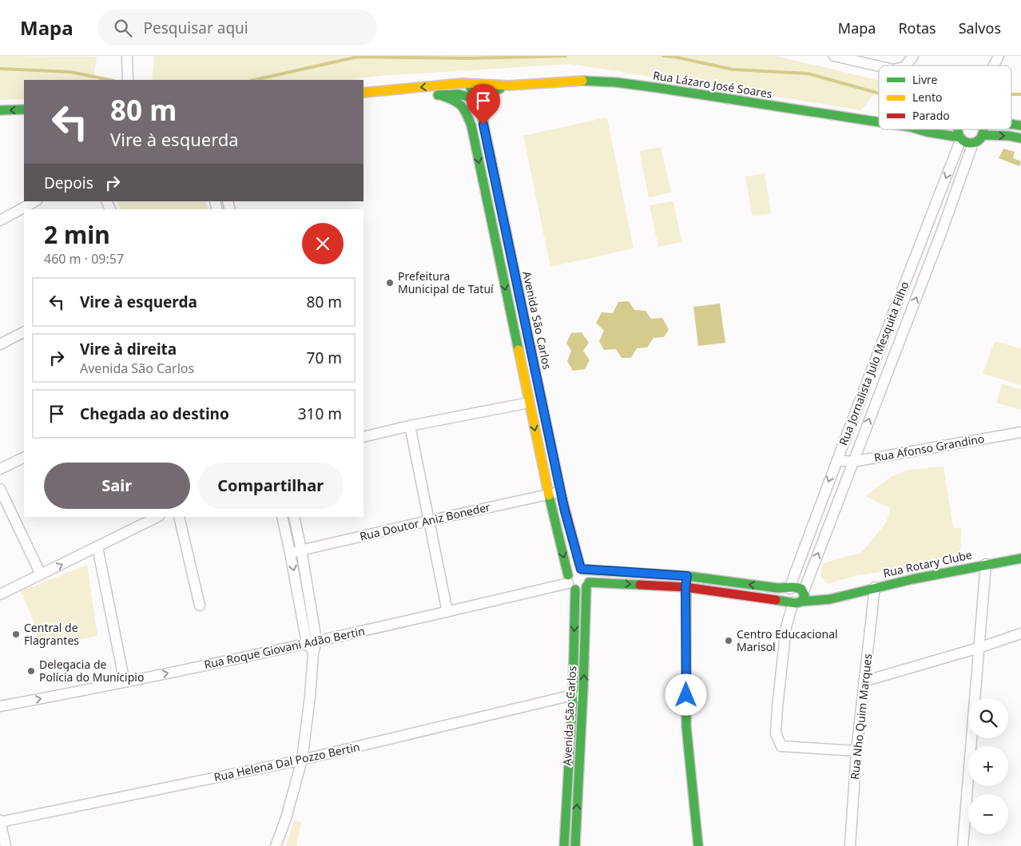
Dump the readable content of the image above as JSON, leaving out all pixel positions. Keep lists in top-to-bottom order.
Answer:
{
  "streets": {
    "main road": ["Rua Lázaro José Soares", "Avenida São Carlos", "Rua Rotary Clube"],
    "street": [
      "Rua Jornalista Julo Mesquita Filho",
      "Rua Afonso Grandino",
      "Rua Doutor Aniz Boneder",
      "Rua Roque Giovani Adão Bertin",
      "Rua Nho Quim Marques",
      "Rua Helena Dal Pozzo Bertin"
    ]
  },
  "crossings": [
    ["Rua Lázaro José Soares", "Avenida São Carlos"],
    ["Rua Lázaro José Soares", "Rua Jornalista Julo Mesquita Filho"],
    ["Avenida São Carlos", "Rua Doutor Aniz Boneder"],
    ["Avenida São Carlos", "Rua Roque Giovani Adão Bertin"],
    ["Avenida São Carlos", "Rua Helena Dal Pozzo Bertin"],
    ["Rua Jornalista Julo Mesquita Filho", "Rua Afonso Grandino"],
    ["Rua Jornalista Julo Mesquita Filho", "Rua Rotary Clube"],
    ["Rua Jornalista Julo Mesquita Filho", "Rua Nho Quim Marques"],
    ["Rua Rotary Clube", "Rua Nho Quim Marques"]
  ],
  "one_way": ["Rua Roque Giovani Adão Bertin"],
  "places": [
    "Prefeitura Municipal de Tatuí",
    "Central de Flagrantes",
    "Centro Educacional Marisol",
    "Delegacia de Polícia do Munícipio"
  ],
  "legend": ["Livre", "Lento", "Parado"],
  "page": {
    "header": "Mapa",
    "search": "Pesquisar aqui",
    "nav": ["Mapa", "Rotas", "Salvos"],
    "turn": ["80 m", "Vire à esquerda"],
    "then": "Depois",
    "heading": ["2 min", "460 m · 09:57"],
    "list": [
      {
        "name": "Vire à esquerda",
        "value": "80 m"
      },
      {
        "name": "Vire à direita",
        "note": "Avenida São Carlos",
        "value": "70 m"
      },
      {
        "name": "Chegada ao destino",
        "value": "310 m"
      }
    ],
    "buttons": ["Sair", "Compartilhar"],
    "map_buttons": ["+", "−"]
  }
}
